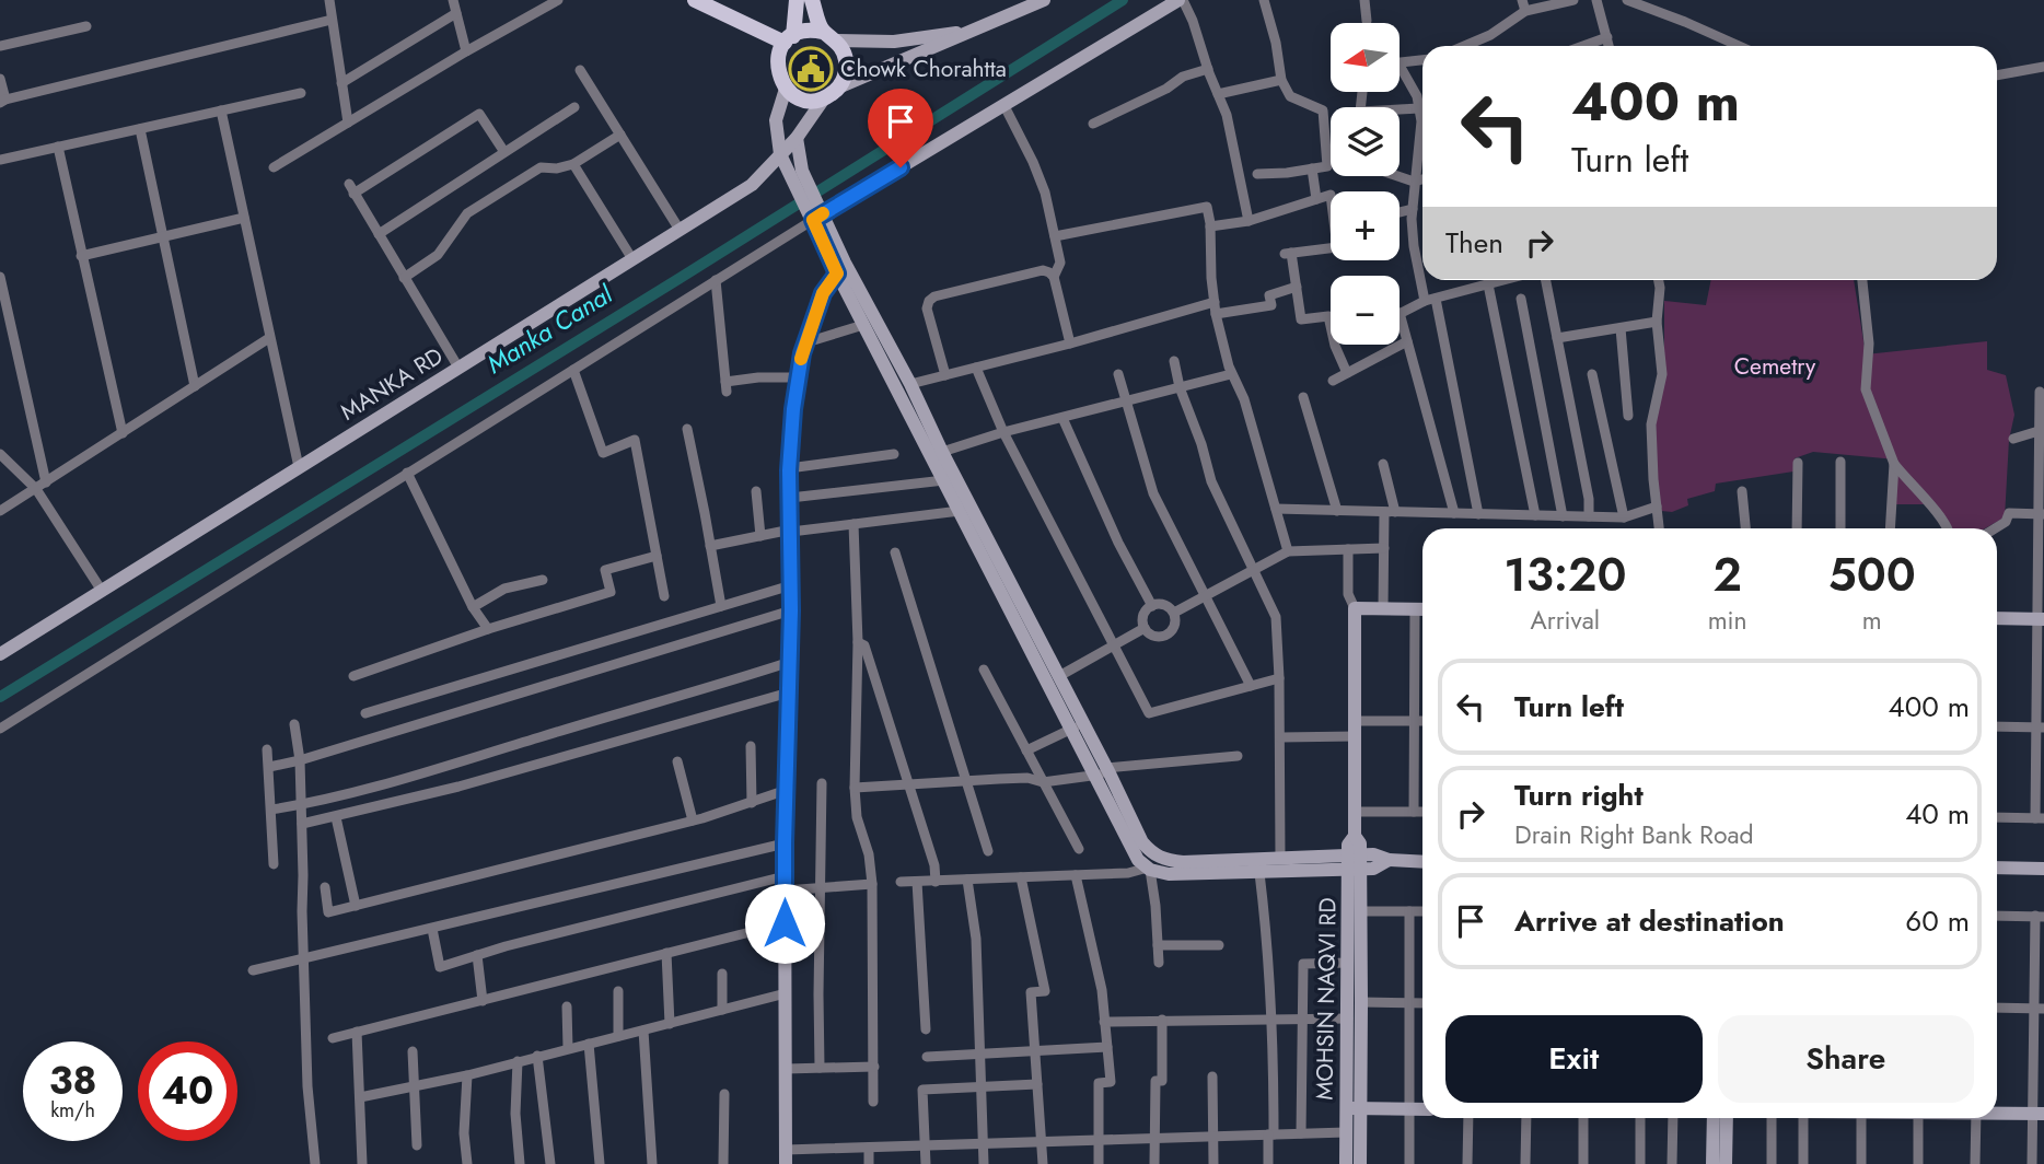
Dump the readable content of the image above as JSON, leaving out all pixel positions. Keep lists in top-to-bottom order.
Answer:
{
  "streets": {
    "main road": ["MANKA RD", "MOHSIN NAQVI RD"]
  },
  "water": ["Manka Canal"],
  "parks": ["Cemetry"],
  "places": {
    "public building": ["Chowk Chorahtta"]
  },
  "north": "left",
  "page": {
    "map_buttons": ["+", "−"],
    "turn": ["400 m", "Turn left"],
    "then": "Then",
    "eta": [
      "13:20",
      "Arrival",
      "2",
      "min",
      "500",
      "m"
    ],
    "list": [
      {
        "name": "Turn left",
        "value": "400 m"
      },
      {
        "name": "Turn right",
        "note": "Drain Right Bank Road",
        "value": "40 m"
      },
      {
        "name": "Arrive at destination",
        "value": "60 m"
      }
    ],
    "buttons": ["Exit", "Share"],
    "speed": "38 km/h",
    "limit": "40"
  }
}
